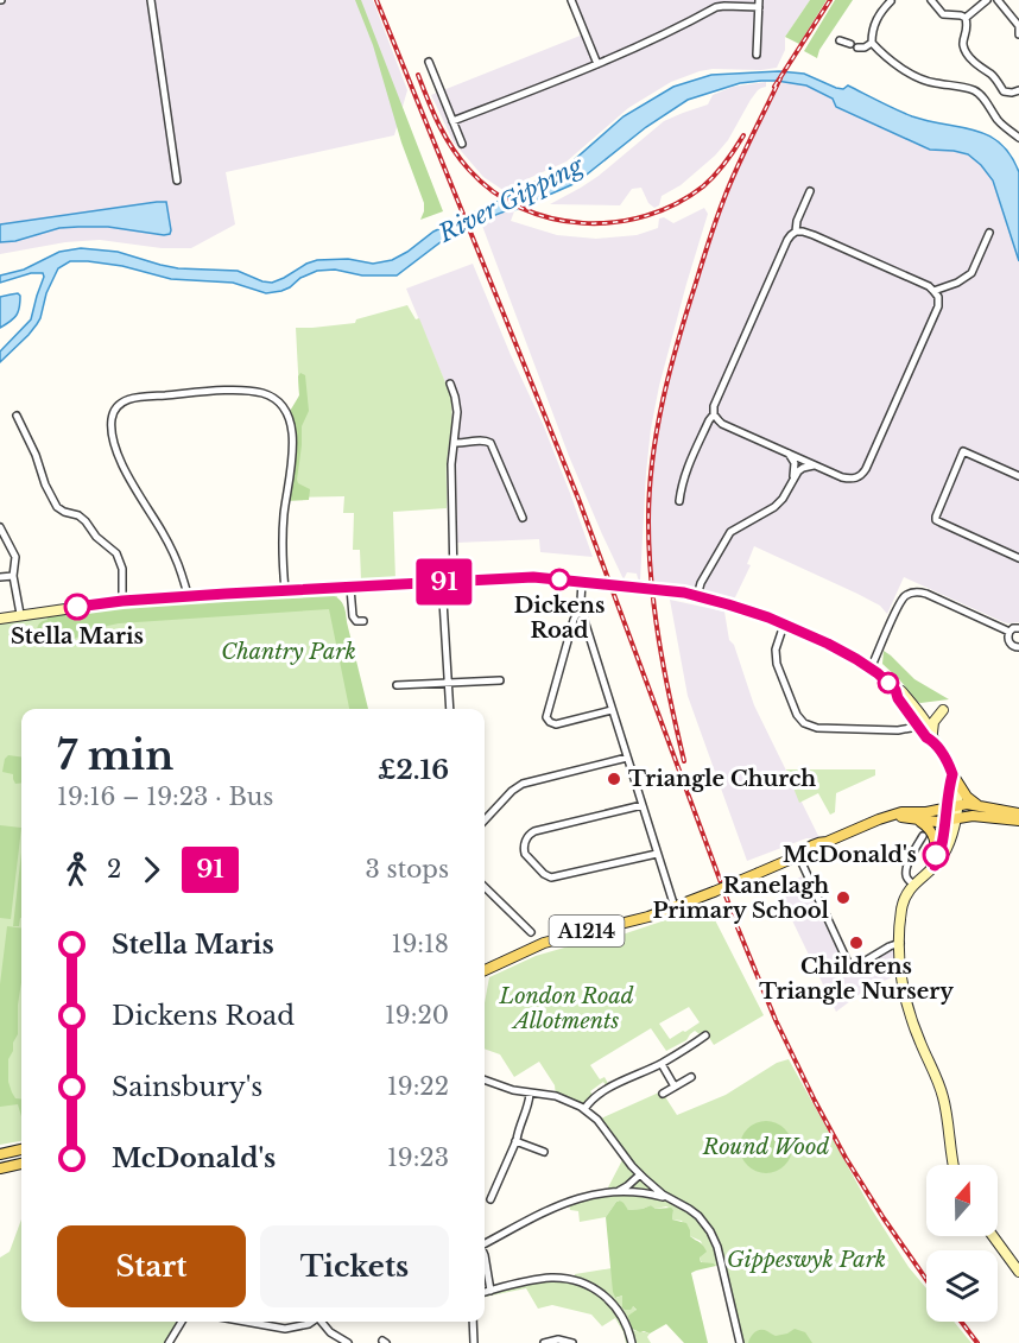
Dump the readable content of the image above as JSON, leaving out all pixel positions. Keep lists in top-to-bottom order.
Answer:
{
  "streets": {
    "main road": ["A1214"]
  },
  "water": ["River Gipping"],
  "parks": [
    "Chantry Park",
    "London Road Allotments",
    "Round Wood",
    "Gippeswyk Park"
  ],
  "places": [
    "Dickens Road",
    "Stella Maris",
    "Triangle Church",
    "McDonald's",
    "Ranelagh Primary School",
    "Childrens Triangle Nursery"
  ],
  "lines": ["bus line 91"],
  "north": "top",
  "page": {
    "on_map": "91",
    "heading": ["7 min", "19:16 – 19:23 · Bus", "£2.16"],
    "legs": ["2", "91", "3 stops"],
    "list": [
      {
        "name": "Stella Maris",
        "value": "19:18"
      },
      {
        "name": "Dickens Road",
        "value": "19:20"
      },
      {
        "name": "Sainsbury's",
        "value": "19:22"
      },
      {
        "name": "McDonald's",
        "value": "19:23"
      }
    ],
    "buttons": ["Start", "Tickets"]
  }
}
